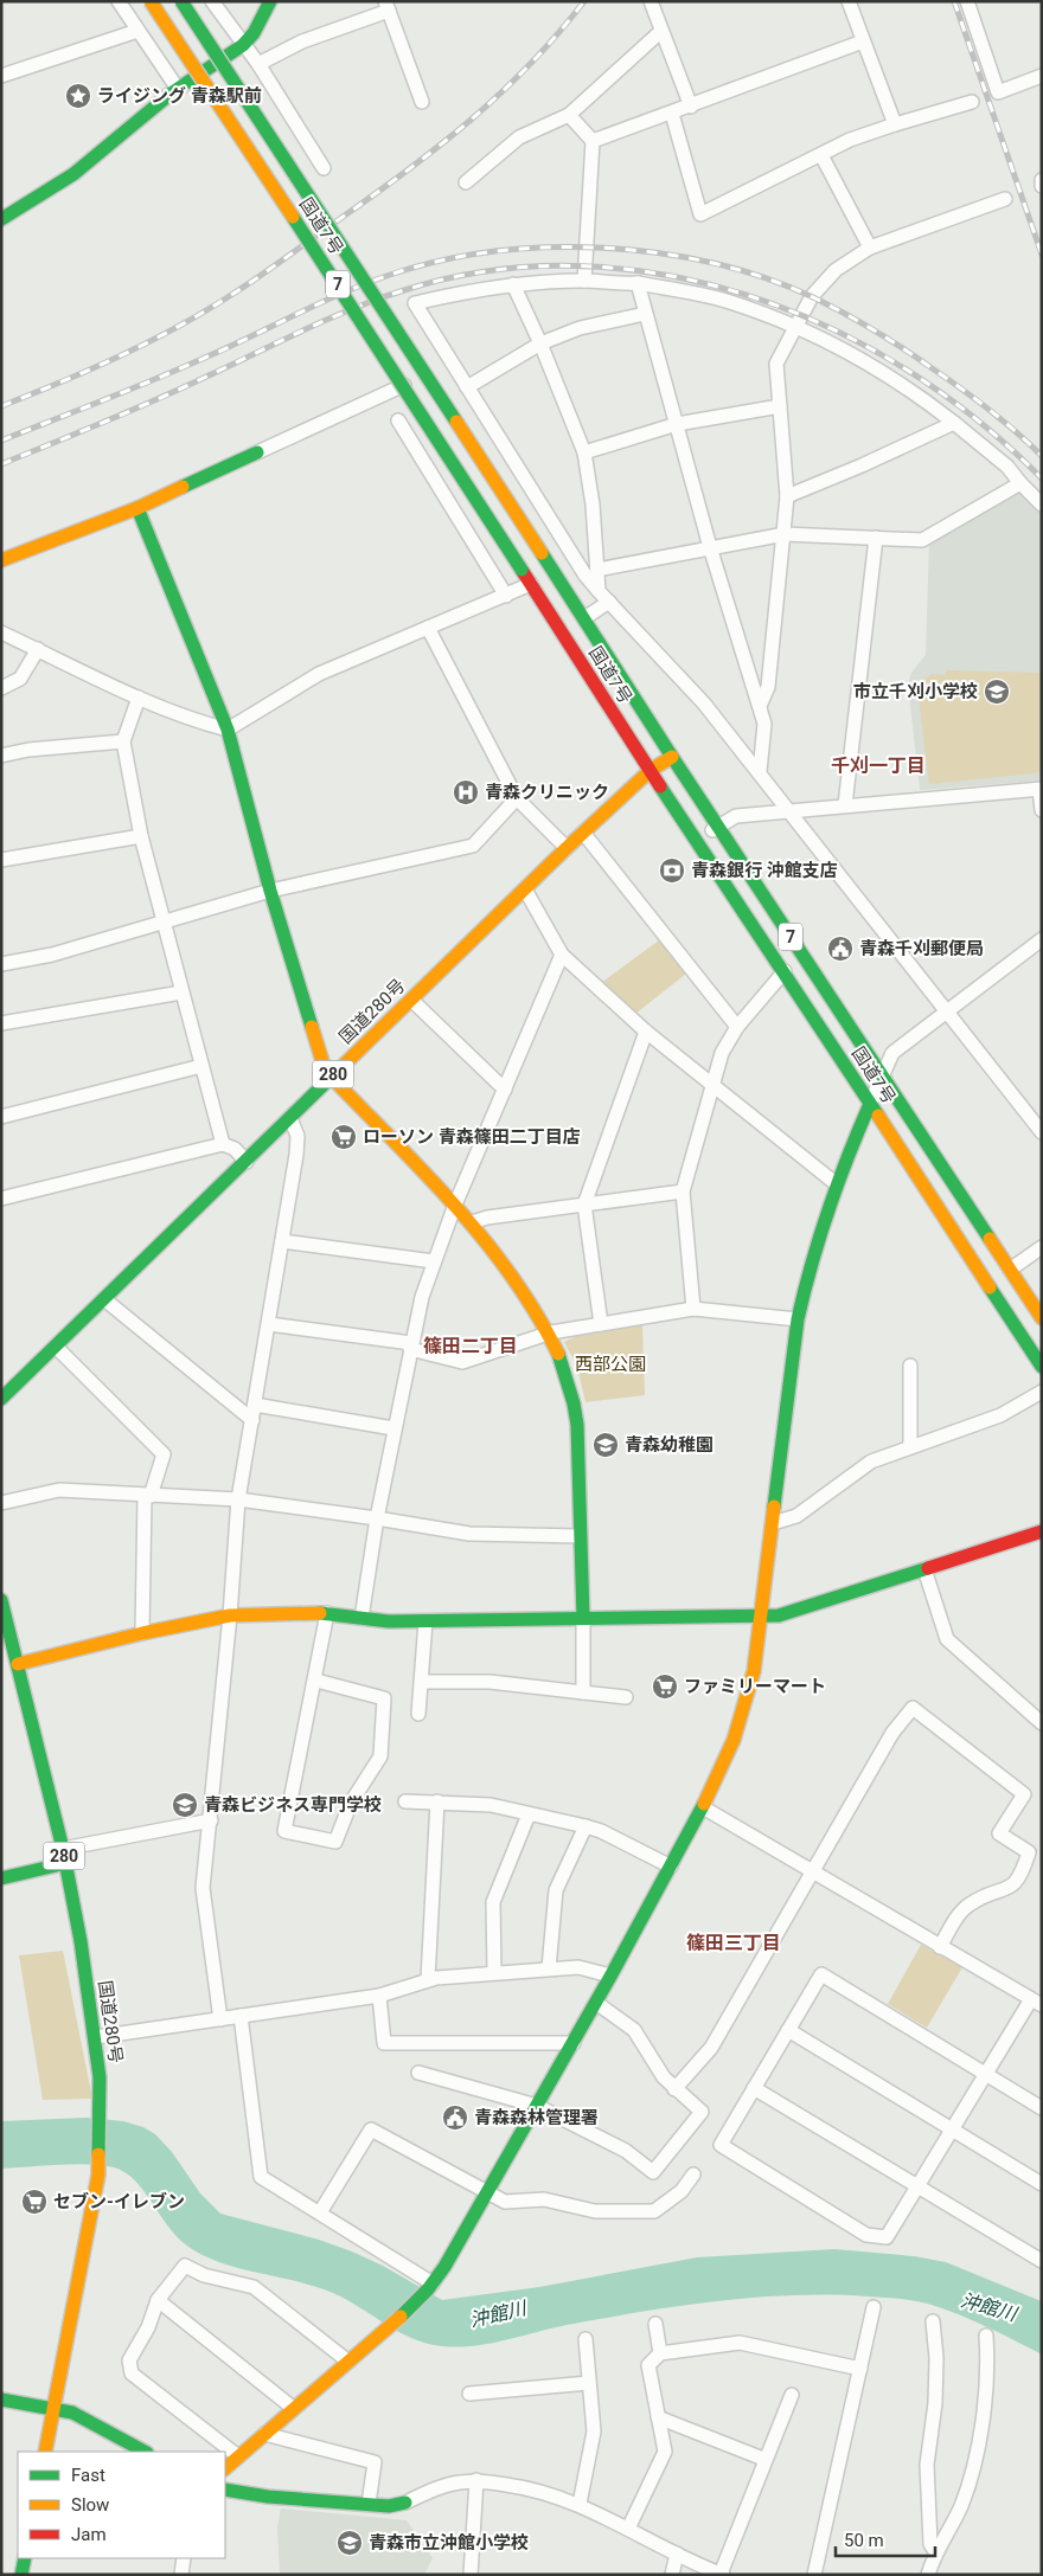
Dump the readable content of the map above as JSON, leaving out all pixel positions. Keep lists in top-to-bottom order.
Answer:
{
  "streets": {
    "main road": [
      "国道7号",
      "7",
      "国道280号",
      "280"
    ]
  },
  "crossings": [
    ["国道7号", "国道280号"]
  ],
  "districts": ["千刈一丁目", "篠田二丁目", "篠田三丁目"],
  "water": ["沖館川"],
  "parks": ["西部公園"],
  "places": {
    "place": ["ライジング 青森駅前"],
    "school or university": [
      "市立千刈小学校",
      "青森幼稚園",
      "青森ビジネス専門学校",
      "青森市立沖館小学校"
    ],
    "hospital": ["青森クリニック"],
    "bank": ["青森銀行 沖館支店"],
    "public building": ["青森千刈郵便局", "青森森林管理署"],
    "supermarket": ["ローソン 青森篠田二丁目店", "ファミリーマート", "セブン-イレブン"]
  },
  "legend": ["Fast", "Slow", "Jam"],
  "scale_bar": "50 m"
}
